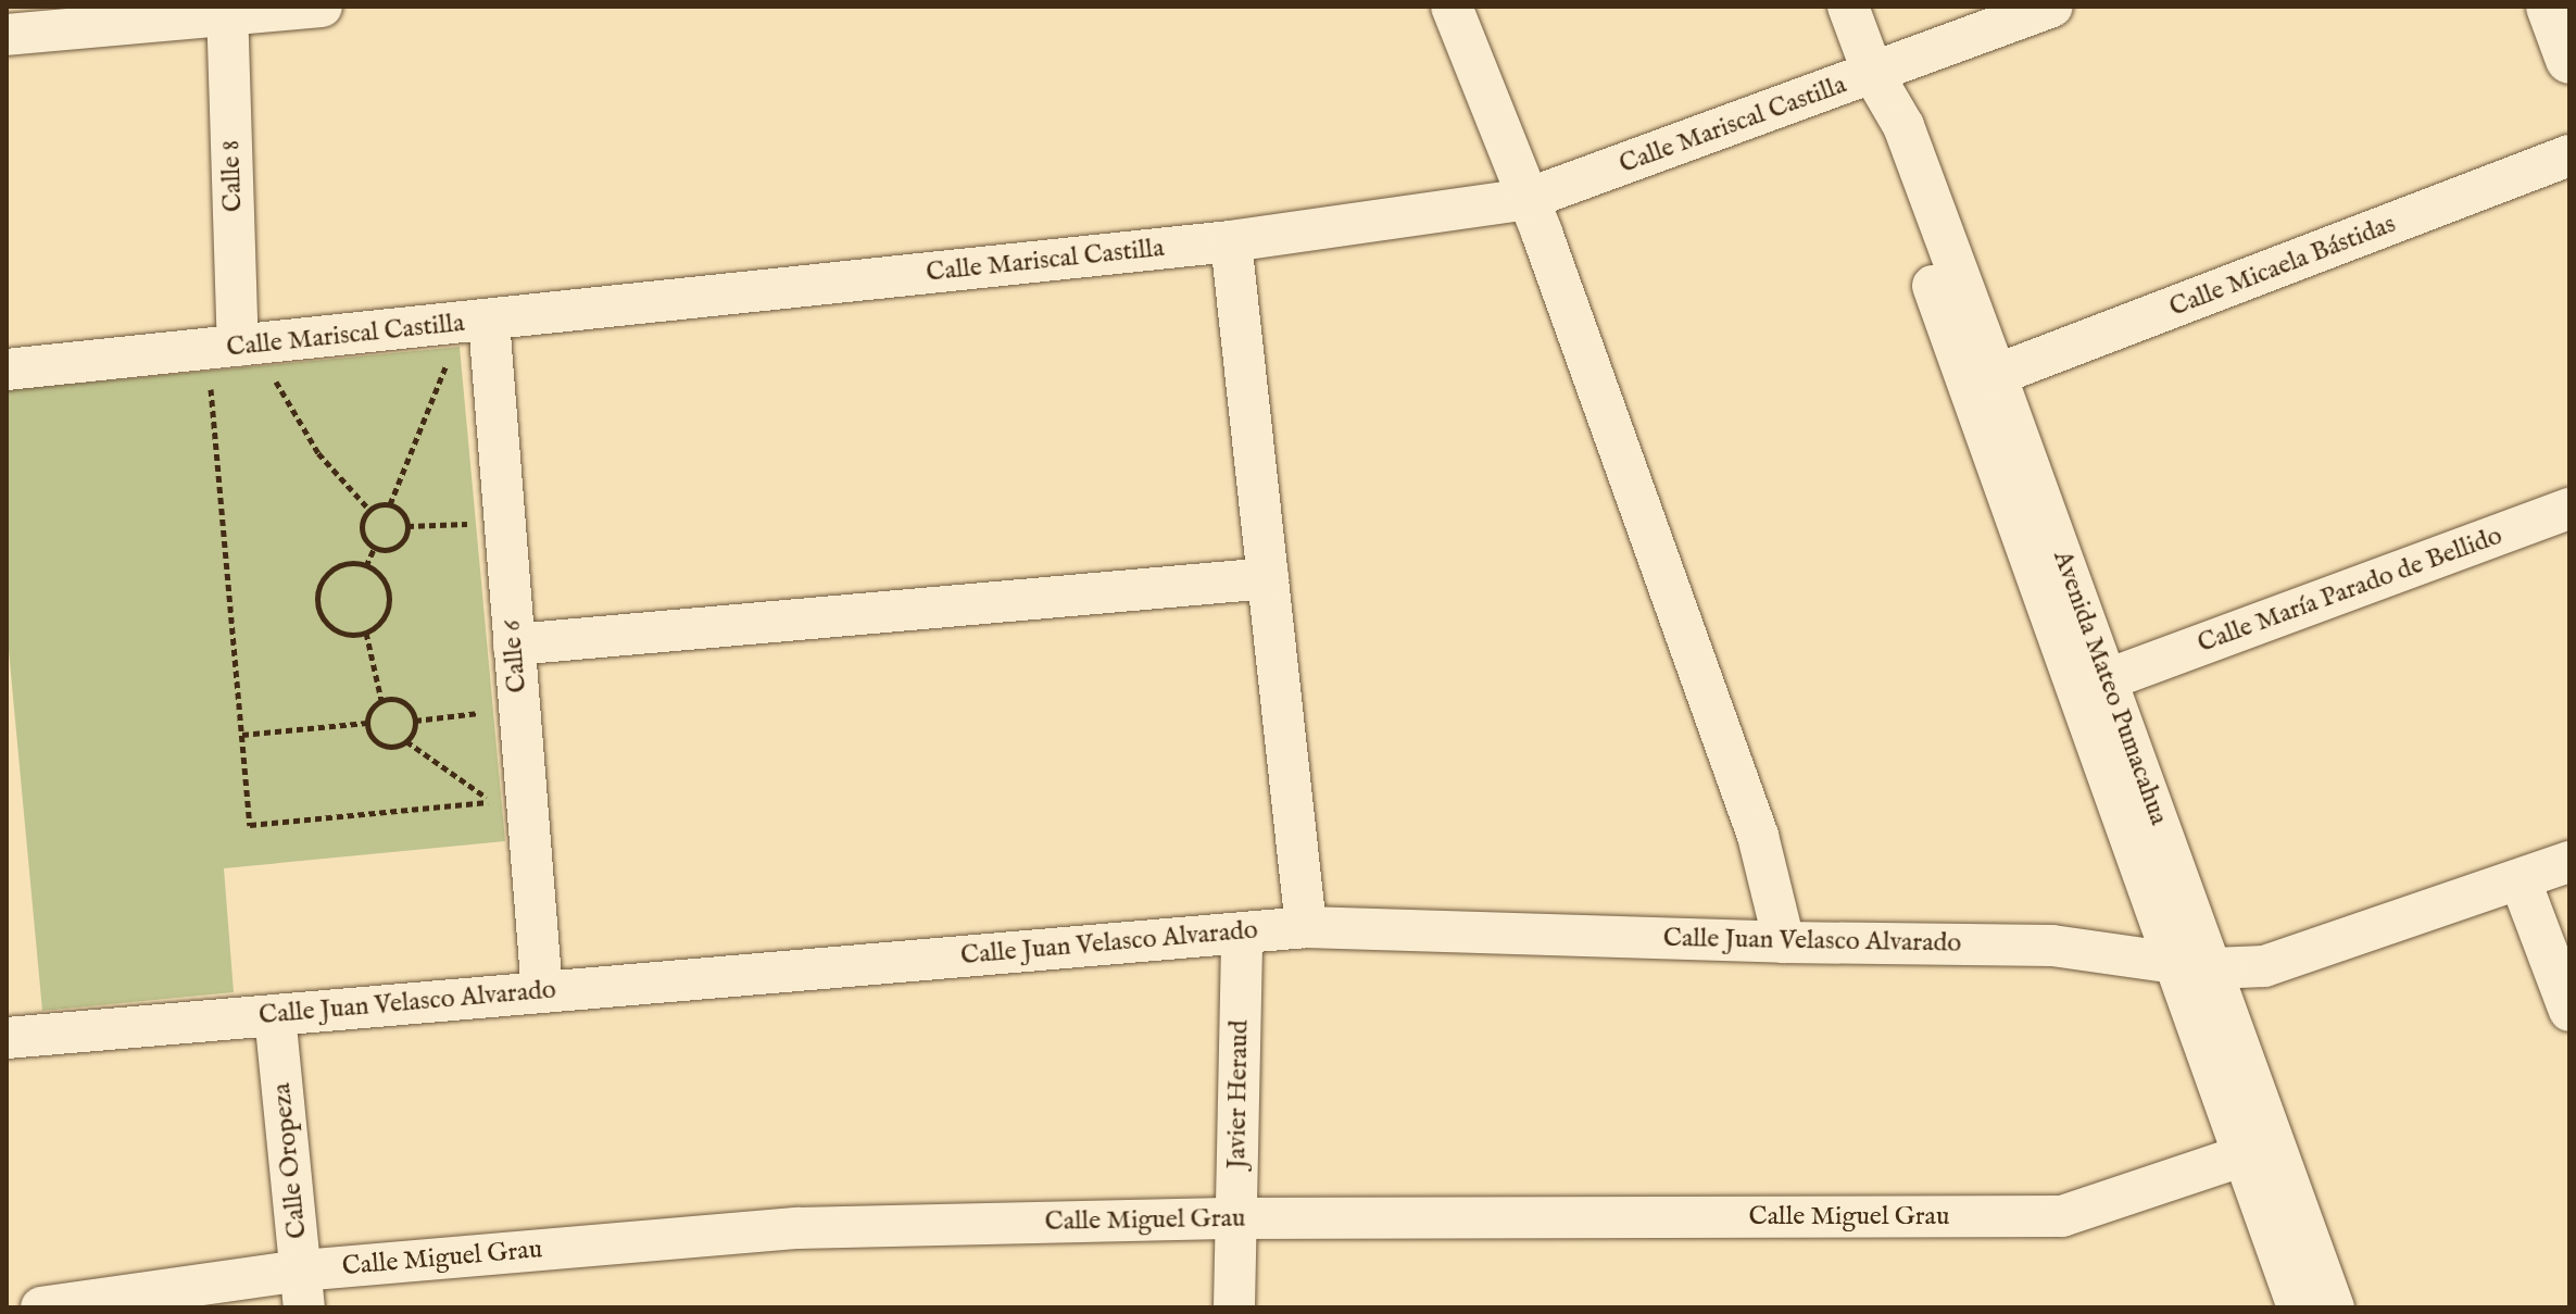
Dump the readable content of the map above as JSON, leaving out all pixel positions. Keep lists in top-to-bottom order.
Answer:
{
  "streets": {
    "street": [
      "Calle Mariscal Castilla",
      "Calle 8",
      "Calle Micaela Bástidas",
      "Calle María Parado de Bellido",
      "Calle 6",
      "Avenida Mateo Pumacahua",
      "Calle Juan Velasco Alvarado",
      "Javier Heraud",
      "Calle Oropeza",
      "Calle Miguel Grau"
    ]
  },
  "crossings": [
    ["Calle Mariscal Castilla", "Calle 8"],
    ["Calle Mariscal Castilla", "Calle 6"],
    ["Calle Mariscal Castilla", "Avenida Mateo Pumacahua"],
    ["Calle Micaela Bástidas", "Avenida Mateo Pumacahua"],
    ["Calle María Parado de Bellido", "Avenida Mateo Pumacahua"],
    ["Calle 6", "Calle Juan Velasco Alvarado"],
    ["Avenida Mateo Pumacahua", "Calle Juan Velasco Alvarado"],
    ["Avenida Mateo Pumacahua", "Calle Miguel Grau"],
    ["Calle Juan Velasco Alvarado", "Javier Heraud"],
    ["Calle Juan Velasco Alvarado", "Calle Oropeza"],
    ["Javier Heraud", "Calle Miguel Grau"],
    ["Calle Oropeza", "Calle Miguel Grau"]
  ]
}
